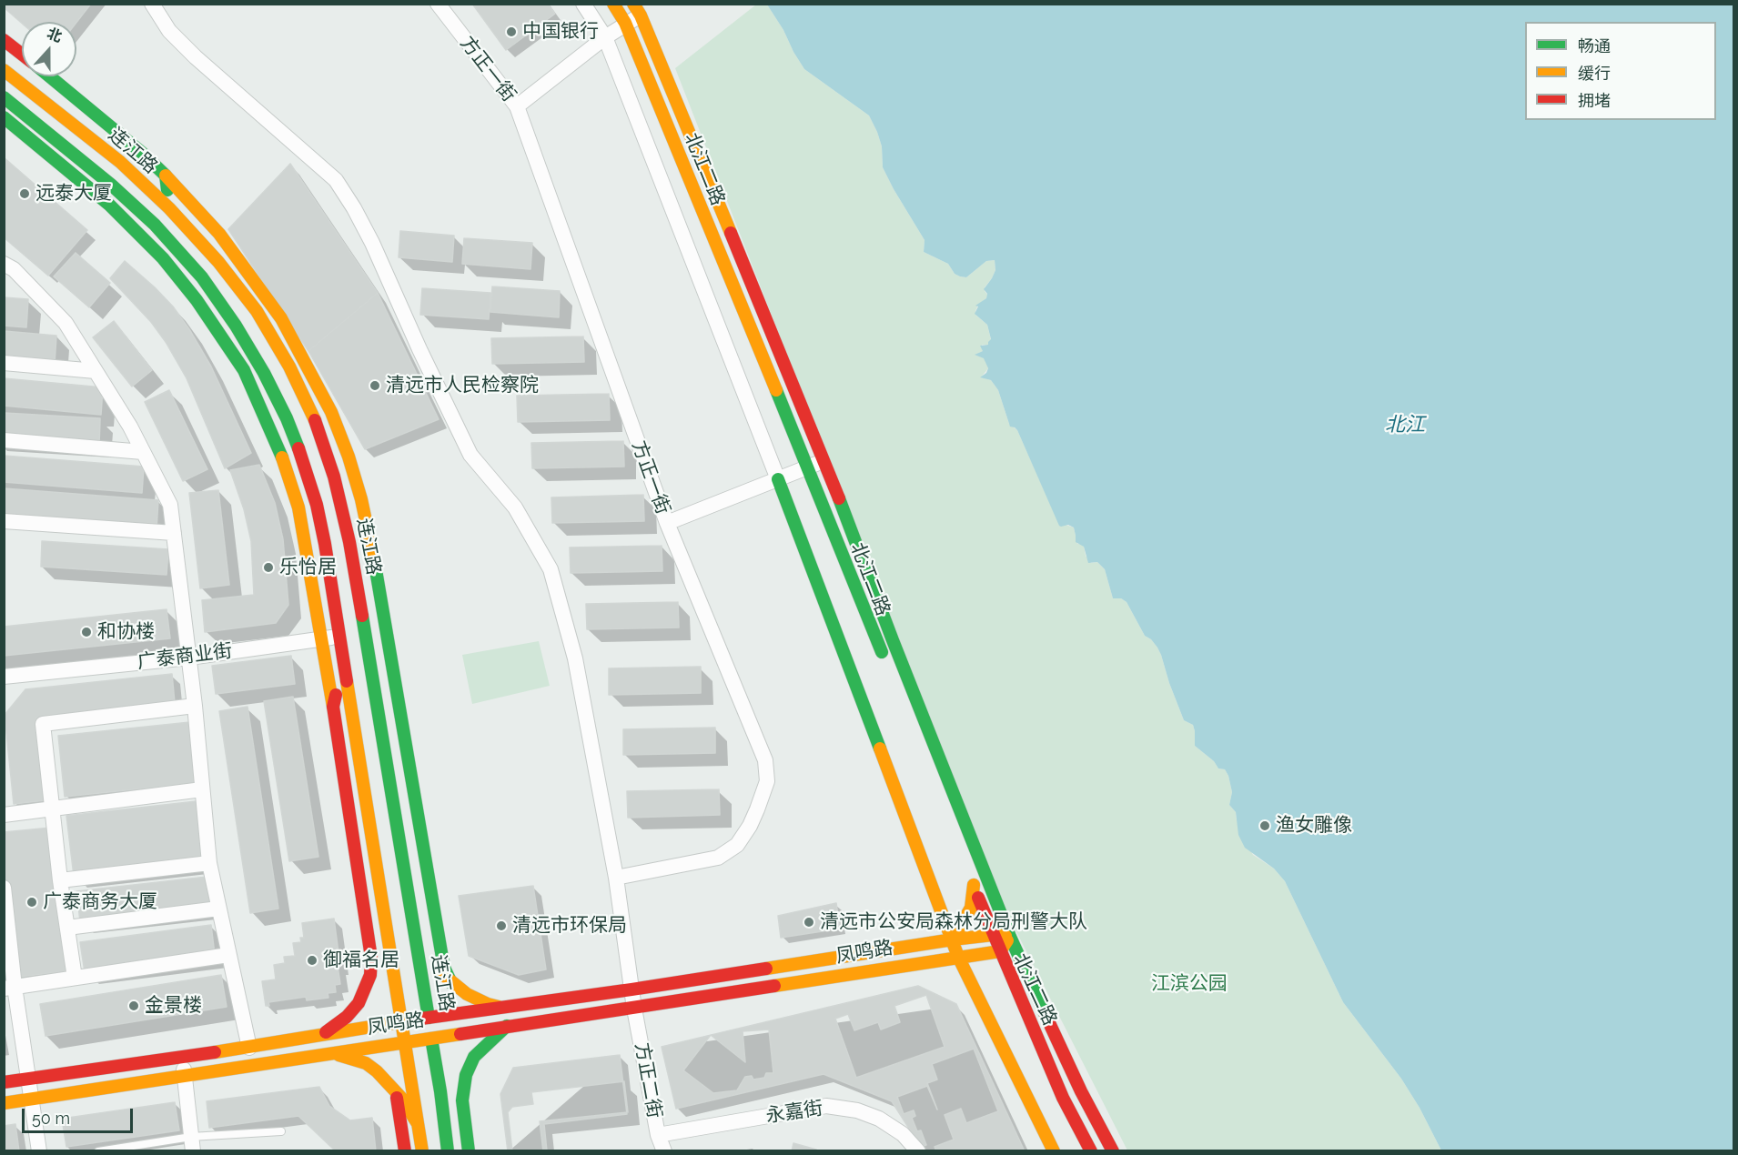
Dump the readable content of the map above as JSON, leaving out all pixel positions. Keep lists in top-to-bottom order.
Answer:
{
  "streets": {
    "main road": ["连江路", "北江二路", "凤鸣路"],
    "street": [
      "方正一街",
      "广泰商业街",
      "方正二街",
      "永嘉街"
    ]
  },
  "crossings": [
    ["连江路", "广泰商业街"],
    ["连江路", "凤鸣路"],
    ["北江二路", "凤鸣路"],
    ["凤鸣路", "方正二街"],
    ["方正二街", "永嘉街"]
  ],
  "water": ["北江"],
  "parks": ["江滨公园"],
  "places": [
    "中国银行",
    "远泰大厦",
    "清远市人民检察院",
    "乐怡居",
    "和协楼",
    "渔女雕像",
    "广泰商务大厦",
    "清远市公安局森林分局刑警大队",
    "清远市环保局",
    "御福名居",
    "金景楼"
  ],
  "legend": ["畅通", "缓行", "拥堵"],
  "scale_bar": "50 m",
  "north": "top"
}
